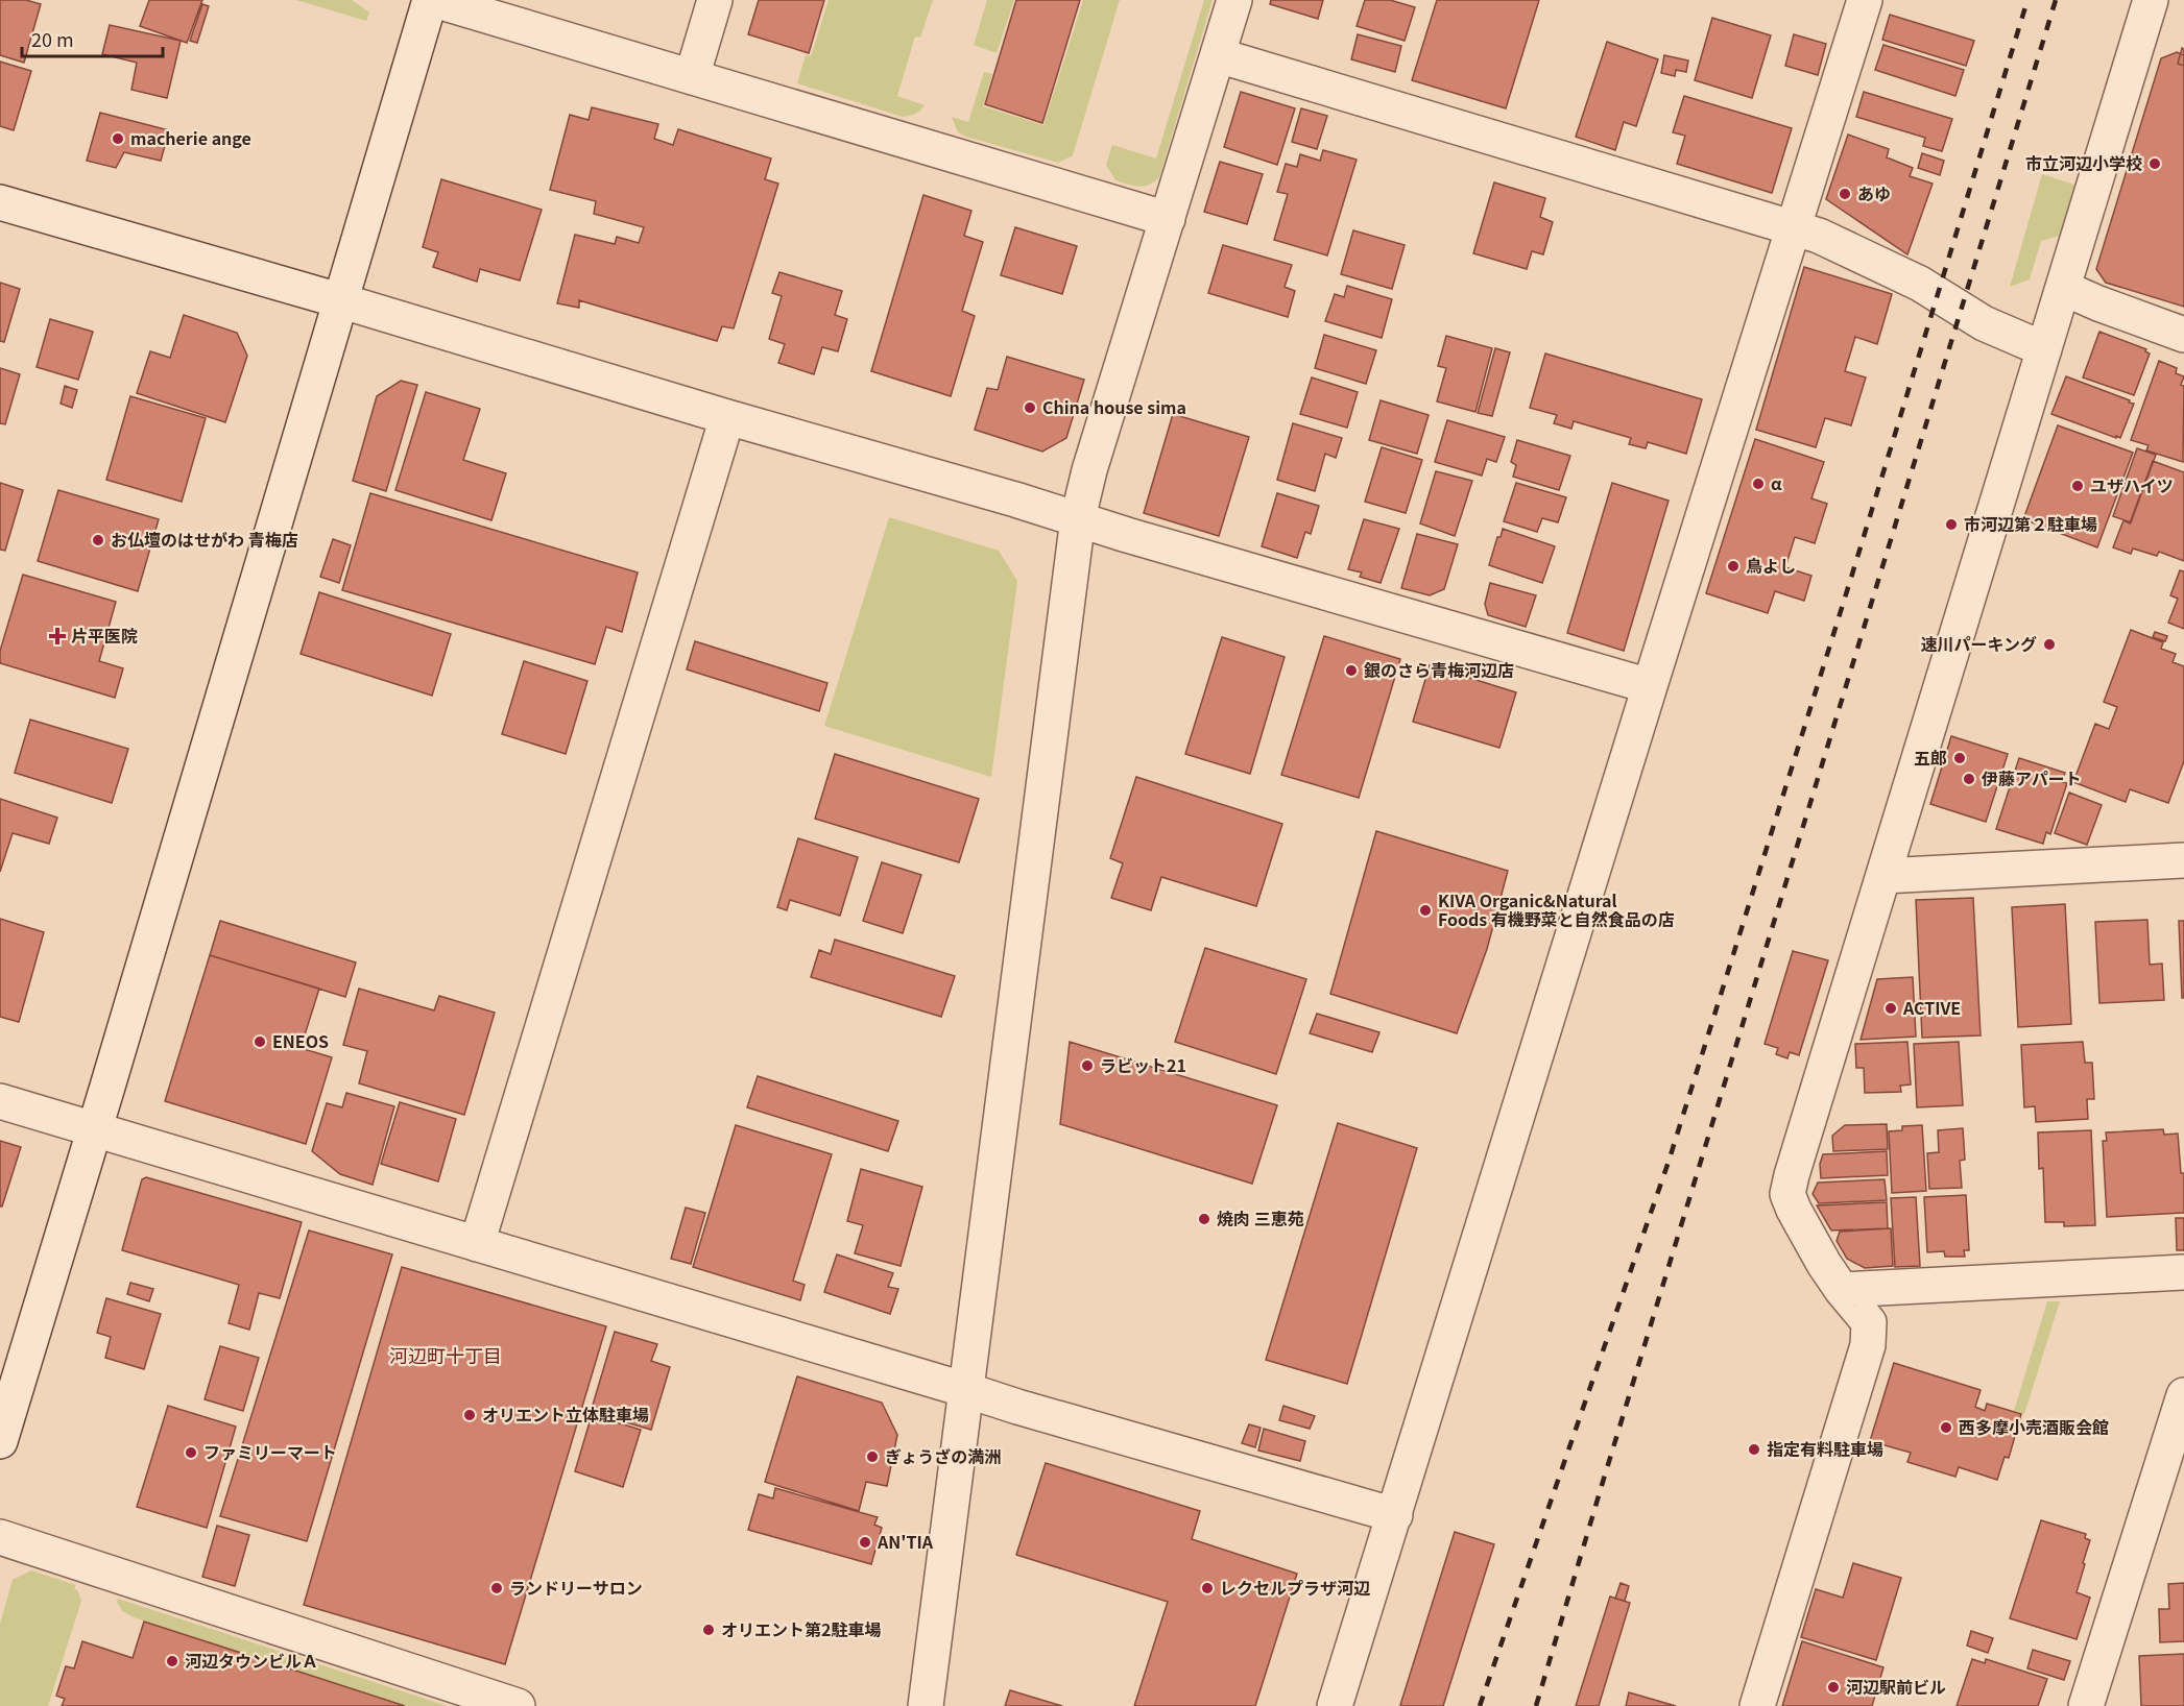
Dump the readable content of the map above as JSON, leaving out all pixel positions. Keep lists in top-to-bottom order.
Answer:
{
  "districts": ["河辺町十丁目"],
  "places": {
    "other": [
      "macherie ange",
      "市立河辺小学校",
      "あゆ",
      "China house sima",
      "α",
      "ユザハイツ",
      "市河辺第２駐車場",
      "お仏壇のはせがわ 青梅店",
      "鳥よし",
      "速川パーキング",
      "銀のさら青梅河辺店",
      "五郎",
      "伊藤アパート",
      "KIVA Organic&Natural Foods 有機野菜と自然食品の店",
      "ACTIVE",
      "ENEOS",
      "ラビット21",
      "焼肉 三恵苑",
      "オリエント立体駐車場",
      "西多摩小売酒販会館",
      "指定有料駐車場",
      "ファミリーマート",
      "ぎょうざの満洲",
      "AN'TIA",
      "ランドリーサロン",
      "レクセルプラザ河辺",
      "オリエント第2駐車場",
      "河辺タウンビルＡ",
      "河辺駅前ビル"
    ],
    "health": ["片平医院"]
  },
  "scale_bar": "20 m"
}
